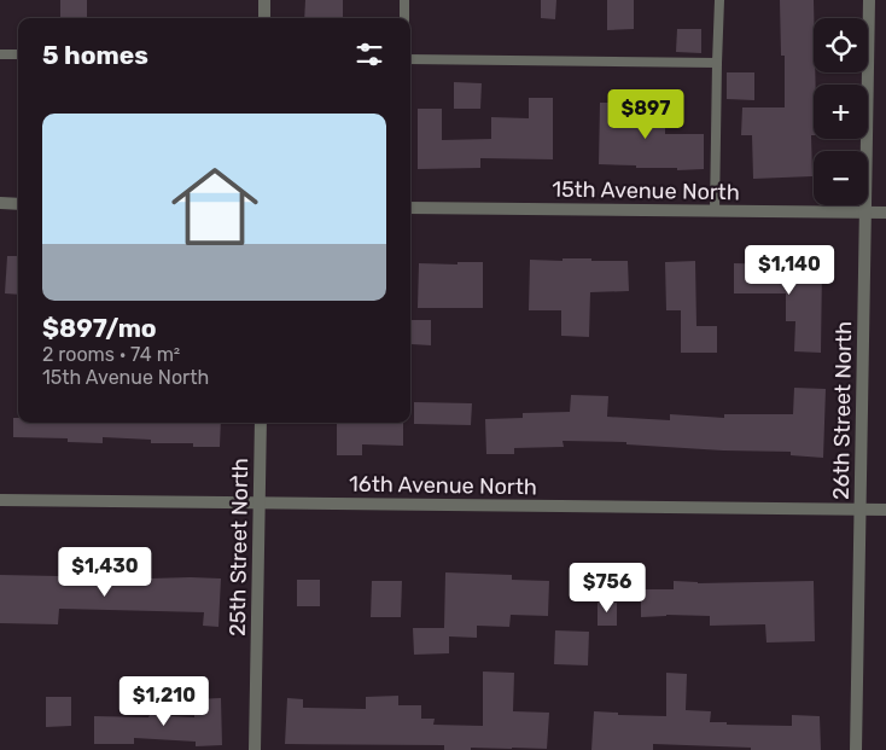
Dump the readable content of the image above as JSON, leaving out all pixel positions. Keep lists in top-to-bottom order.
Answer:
{
  "streets": {
    "street": [
      "15th Avenue North",
      "26th Street North",
      "16th Avenue North",
      "25th Street North"
    ]
  },
  "crossings": [
    ["15th Avenue North", "26th Street North"],
    ["26th Street North", "16th Avenue North"],
    ["16th Avenue North", "25th Street North"]
  ],
  "page": {
    "map_buttons": ["+", "−"],
    "heading": "5 homes",
    "price": [
      "$897",
      "$1,140",
      "$1,430",
      "$756",
      "$1,210"
    ],
    "list": [
      {
        "name": "$897/mo",
        "note": "2 rooms · 74 m² · 15th Avenue North"
      }
    ]
  }
}
